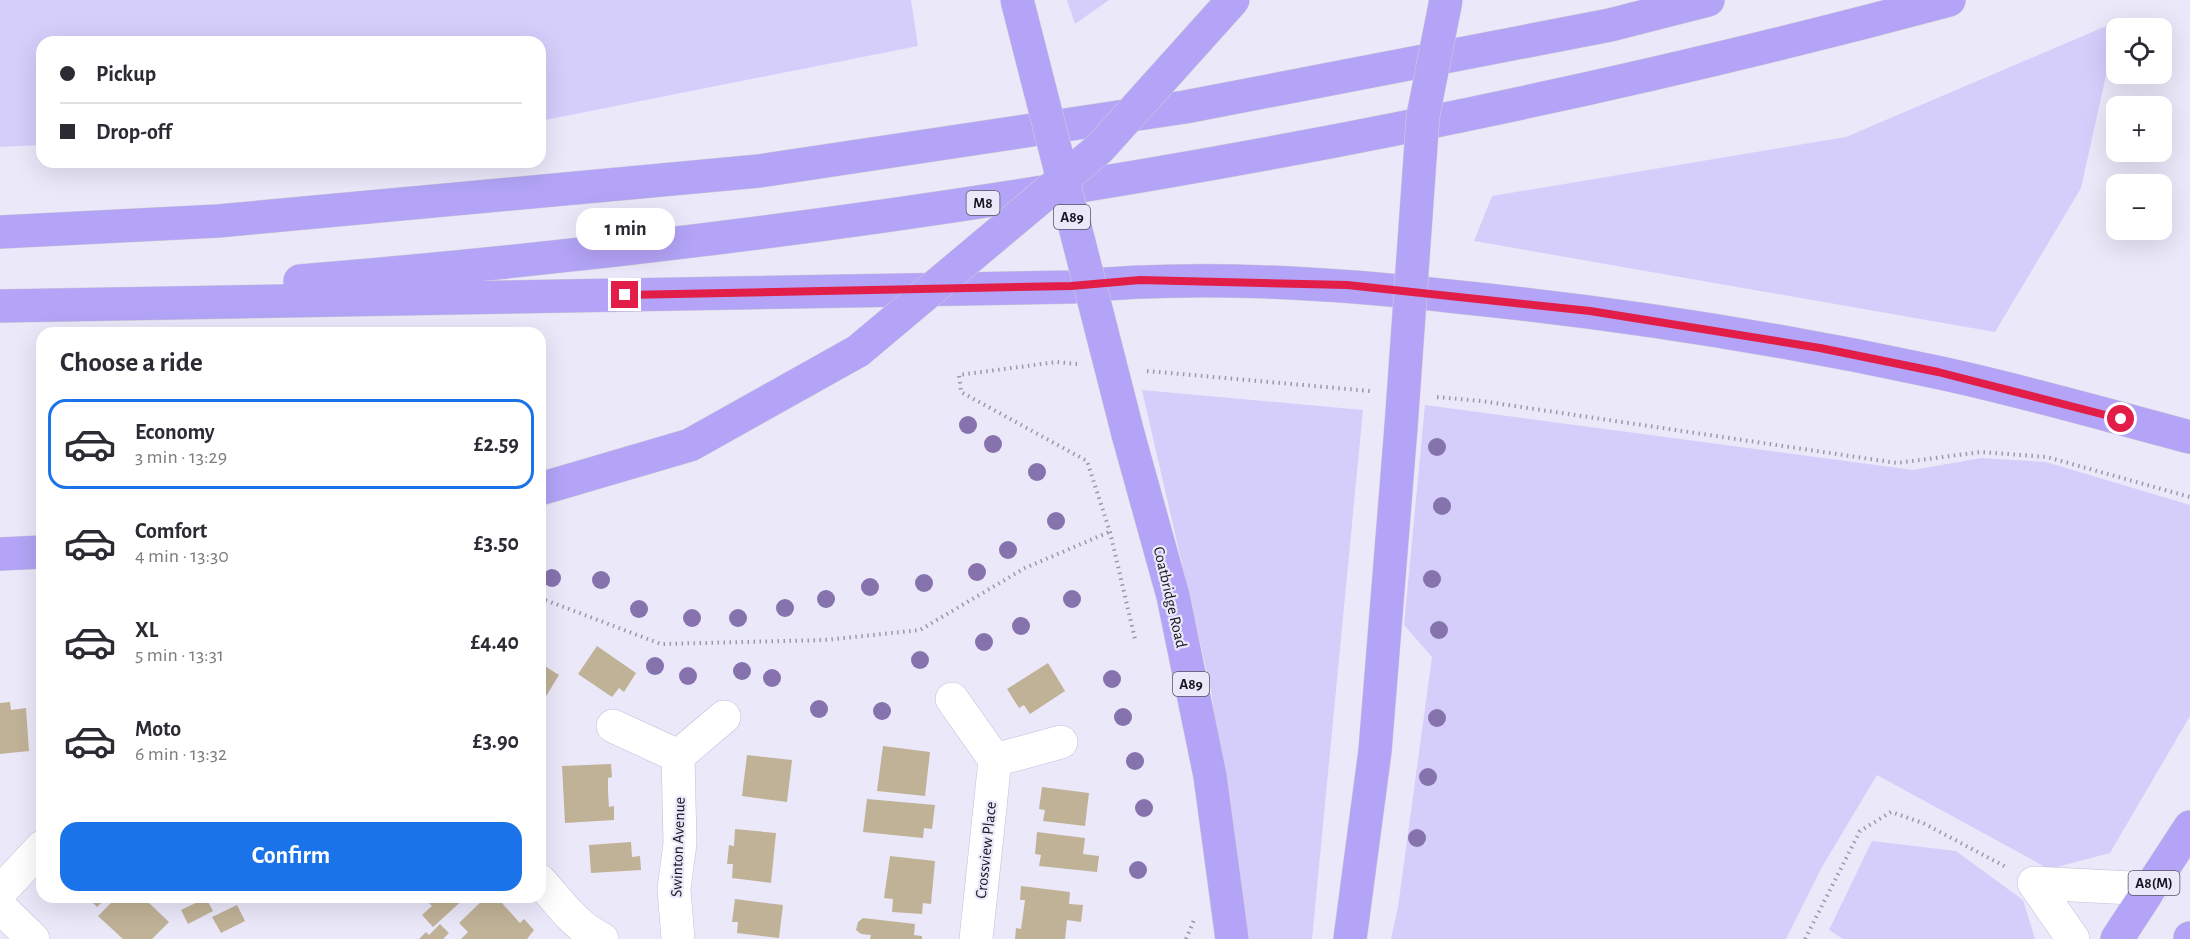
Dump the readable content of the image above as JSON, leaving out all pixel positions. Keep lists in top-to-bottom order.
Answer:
{
  "streets": {
    "highway": [
      "M8",
      "A89",
      "Coatbridge Road",
      "A8(M)"
    ],
    "street": ["Swinton Avenue", "Crossview Place"]
  },
  "page": {
    "map_buttons": ["+", "−"],
    "banner": ["Pickup", "Drop-off"],
    "bubble": "1 min",
    "heading": "Choose a ride",
    "list": [
      {
        "name": "Economy",
        "note": "3 min · 13:29",
        "value": "£2.59"
      },
      {
        "name": "Comfort",
        "note": "4 min · 13:30",
        "value": "£3.50"
      },
      {
        "name": "XL",
        "note": "5 min · 13:31",
        "value": "£4.40"
      },
      {
        "name": "Moto",
        "note": "6 min · 13:32",
        "value": "£3.90"
      }
    ],
    "buttons": "Confirm"
  }
}
